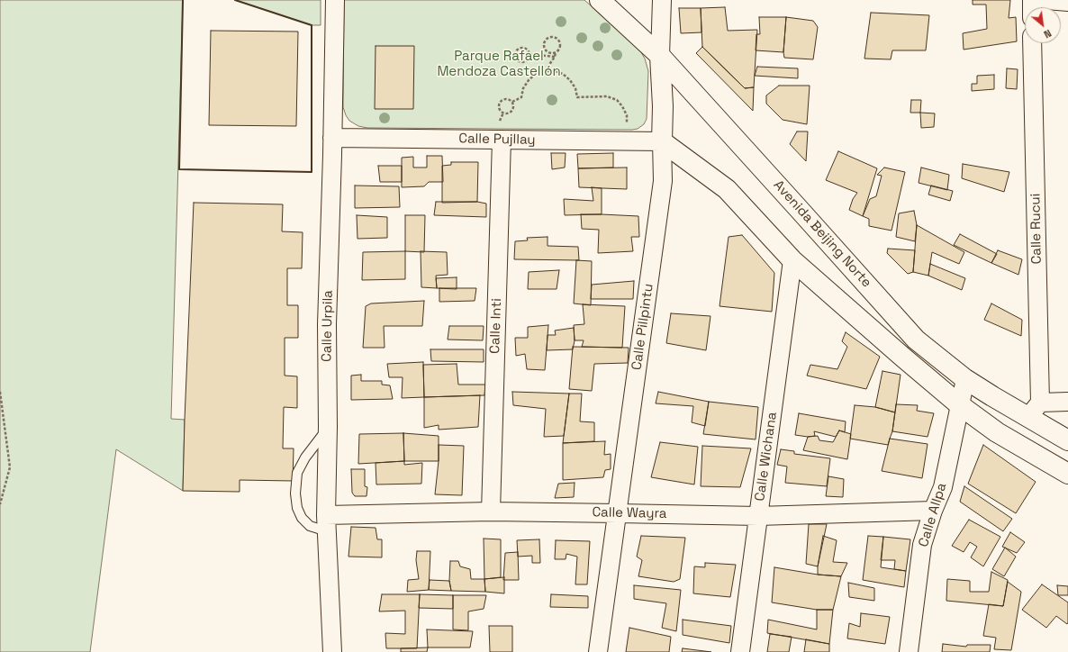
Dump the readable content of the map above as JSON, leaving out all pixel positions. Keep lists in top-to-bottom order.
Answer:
{
  "streets": {
    "street": [
      "Calle Pujllay",
      "Calle Rucui",
      "Avenida Beijing Norte",
      "Calle Urpila",
      "Calle Inti",
      "Calle Pillpintu",
      "Calle Wichana",
      "Calle Wayra",
      "Calle Allpa"
    ]
  },
  "crossings": [
    ["Calle Pujllay", "Calle Urpila"],
    ["Calle Pujllay", "Calle Inti"],
    ["Calle Pujllay", "Calle Pillpintu"],
    ["Calle Rucui", "Avenida Beijing Norte"],
    ["Avenida Beijing Norte", "Calle Pillpintu"],
    ["Avenida Beijing Norte", "Calle Allpa"],
    ["Calle Urpila", "Calle Wayra"],
    ["Calle Inti", "Calle Wayra"],
    ["Calle Pillpintu", "Calle Wayra"],
    ["Calle Wichana", "Calle Wayra"],
    ["Calle Wayra", "Calle Allpa"]
  ],
  "parks": ["Parque Rafael Mendoza Castellón"],
  "north": "bottom right"
}
